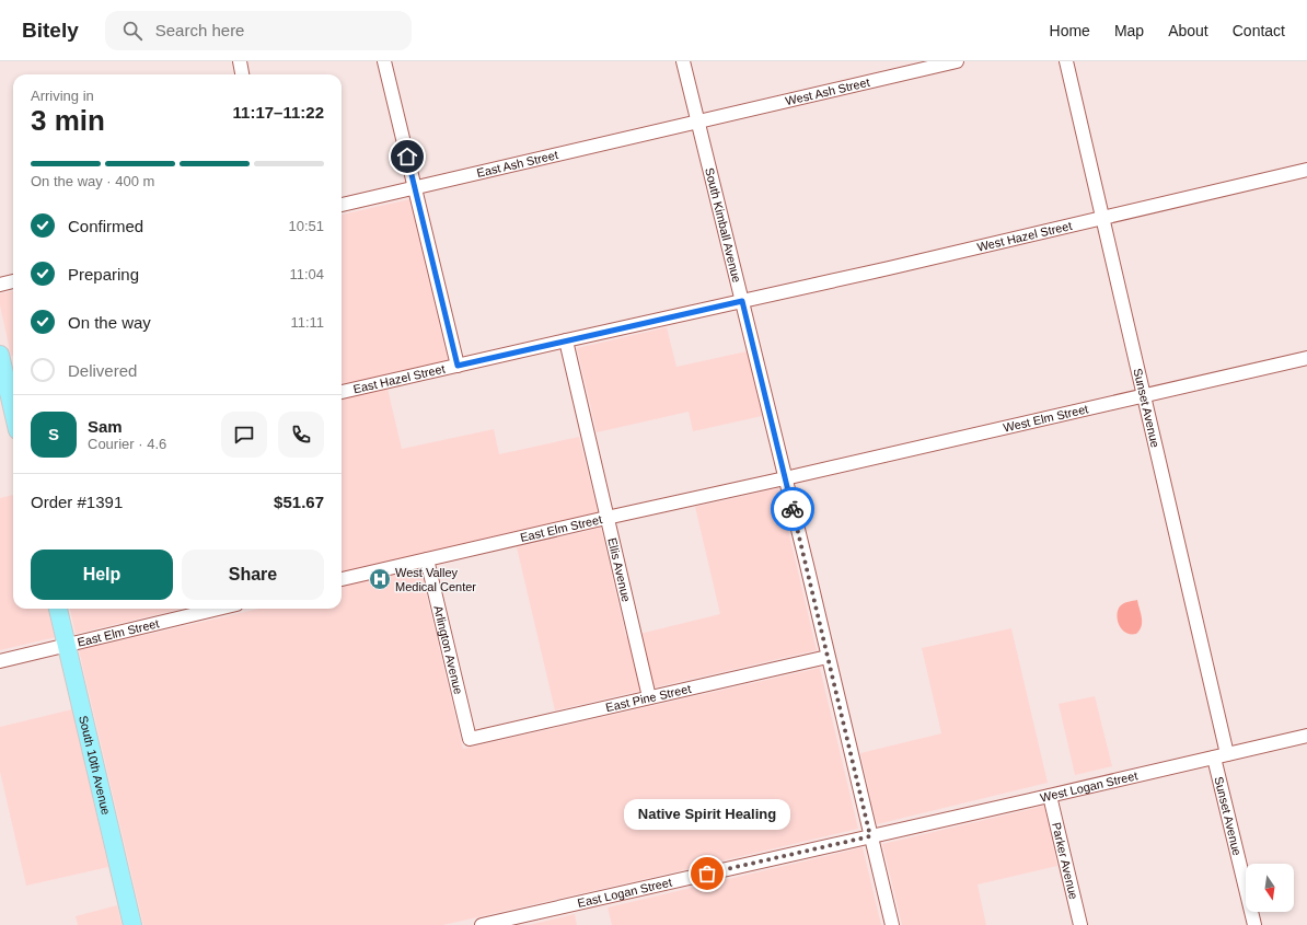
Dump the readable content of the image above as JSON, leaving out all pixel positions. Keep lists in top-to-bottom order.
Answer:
{
  "streets": {
    "main road": ["South 10th Avenue"],
    "street": [
      "West Ash Street",
      "East Ash Street",
      "South Kimball Avenue",
      "West Hazel Street",
      "East Hazel Street",
      "Sunset Avenue",
      "West Elm Street",
      "East Elm Street",
      "Ellis Avenue",
      "Arlington Avenue",
      "East Pine Street",
      "West Logan Street",
      "Parker Avenue",
      "East Logan Street"
    ]
  },
  "crossings": [
    ["West Ash Street", "East Ash Street"],
    ["West Ash Street", "South Kimball Avenue"],
    ["East Ash Street", "South Kimball Avenue"],
    ["South Kimball Avenue", "West Hazel Street"],
    ["South Kimball Avenue", "East Hazel Street"],
    ["South Kimball Avenue", "West Elm Street"],
    ["South Kimball Avenue", "East Elm Street"],
    ["South Kimball Avenue", "East Pine Street"],
    ["South Kimball Avenue", "West Logan Street"],
    ["South Kimball Avenue", "East Logan Street"],
    ["West Hazel Street", "East Hazel Street"],
    ["West Hazel Street", "Sunset Avenue"],
    ["East Hazel Street", "Ellis Avenue"],
    ["Sunset Avenue", "West Elm Street"],
    ["Sunset Avenue", "West Logan Street"],
    ["West Elm Street", "East Elm Street"],
    ["East Elm Street", "Ellis Avenue"],
    ["East Elm Street", "Arlington Avenue"],
    ["East Elm Street", "South 10th Avenue"],
    ["Ellis Avenue", "East Pine Street"],
    ["Arlington Avenue", "East Pine Street"],
    ["West Logan Street", "Parker Avenue"],
    ["West Logan Street", "East Logan Street"]
  ],
  "places": {
    "hospital": ["West Valley Medical Center"],
    "other": ["Native Spirit Healing"]
  },
  "north": "bottom",
  "page": {
    "header": "Bitely",
    "search": "Search here",
    "nav": [
      "Home",
      "Map",
      "About",
      "Contact"
    ],
    "heading": ["3 min", "Arriving in", "11:17–11:22"],
    "panel": [
      "Sam",
      "Courier · 4.6",
      "Order #1391",
      "$51.67"
    ],
    "bar": "On the way · 400 m",
    "list": [
      ["Confirmed", "10:51"],
      ["Preparing", "11:04"],
      ["On the way", "11:11"],
      "Delivered"
    ],
    "round": "S",
    "buttons": ["Help", "Share"],
    "bubble": "Native Spirit Healing"
  }
}
